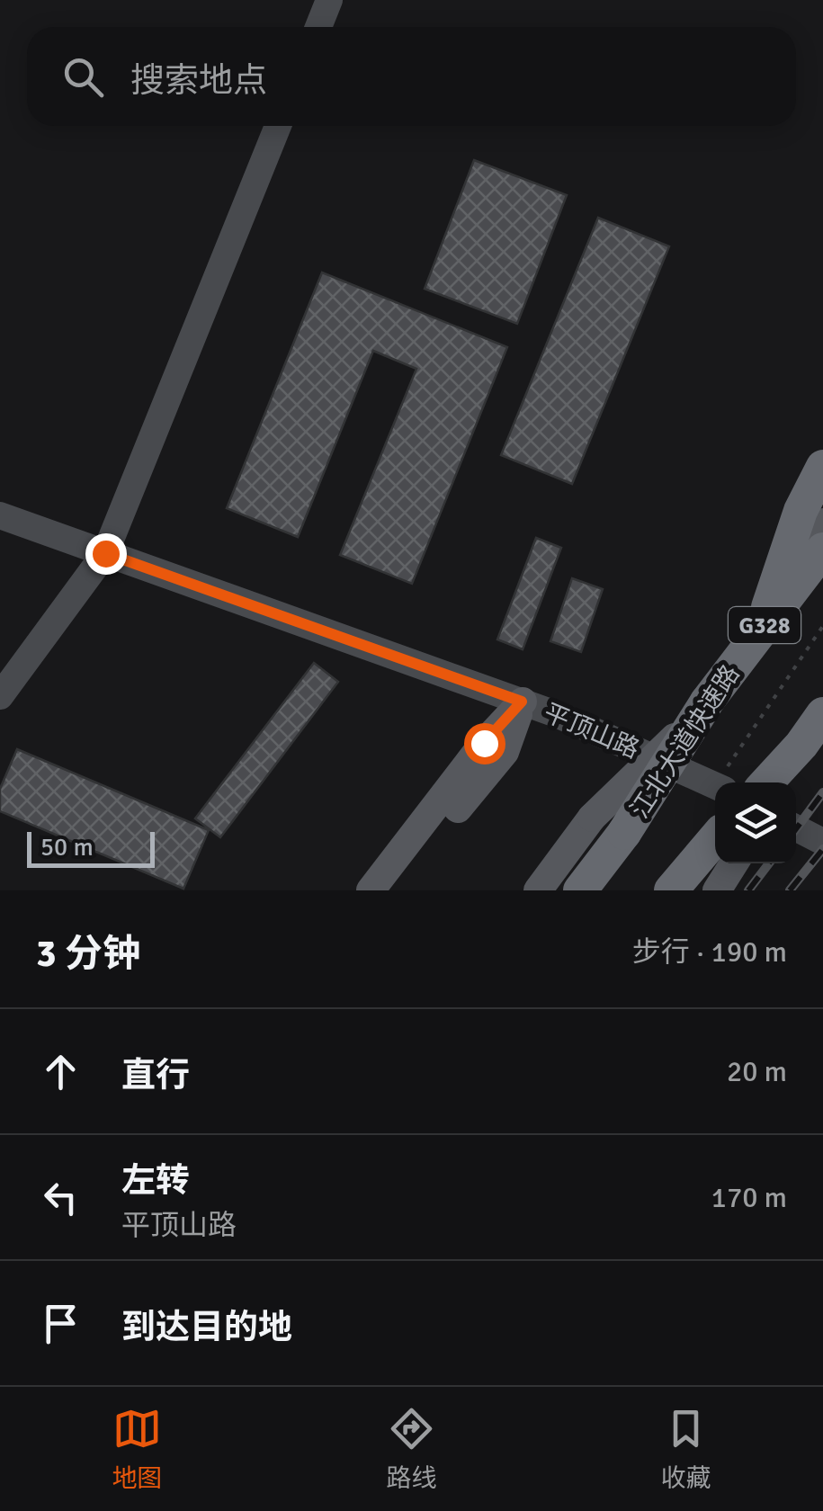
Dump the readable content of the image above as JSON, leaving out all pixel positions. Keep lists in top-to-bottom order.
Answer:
{
  "streets": {
    "highway": ["G328", "江北大道快速路"],
    "street": ["平顶山路"]
  },
  "crossings": [
    ["G328", "江北大道快速路"]
  ],
  "scale_bar": "50 m",
  "page": {
    "search": "搜索地点",
    "scale": "50 m",
    "heading": ["3 分钟", "步行 · 190 m"],
    "list": [
      ["直行", "20 m"],
      ["左转", "平顶山路", "170 m"],
      "到达目的地"
    ],
    "nav": ["地图", "路线", "收藏"]
  }
}
